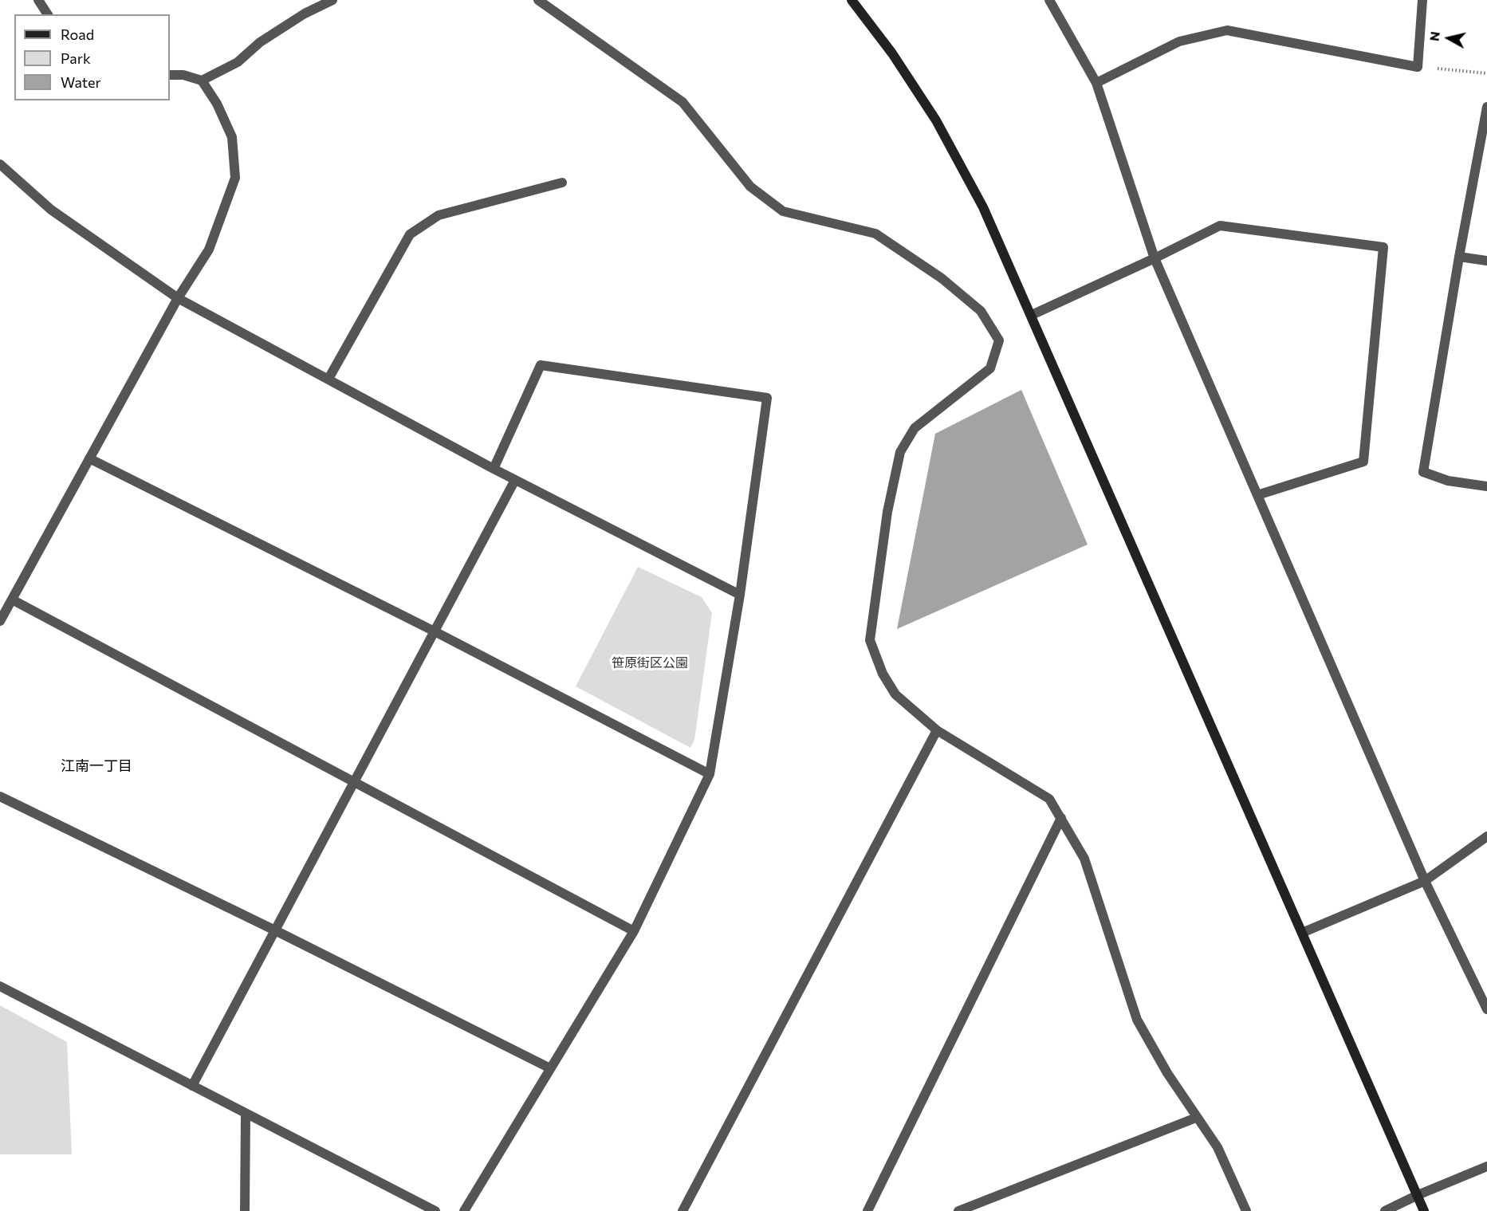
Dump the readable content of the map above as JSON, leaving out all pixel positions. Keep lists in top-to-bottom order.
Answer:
{
  "districts": ["江南一丁目"],
  "parks": ["笹原街区公園"],
  "legend": ["Road", "Park", "Water"],
  "north": "left"
}
